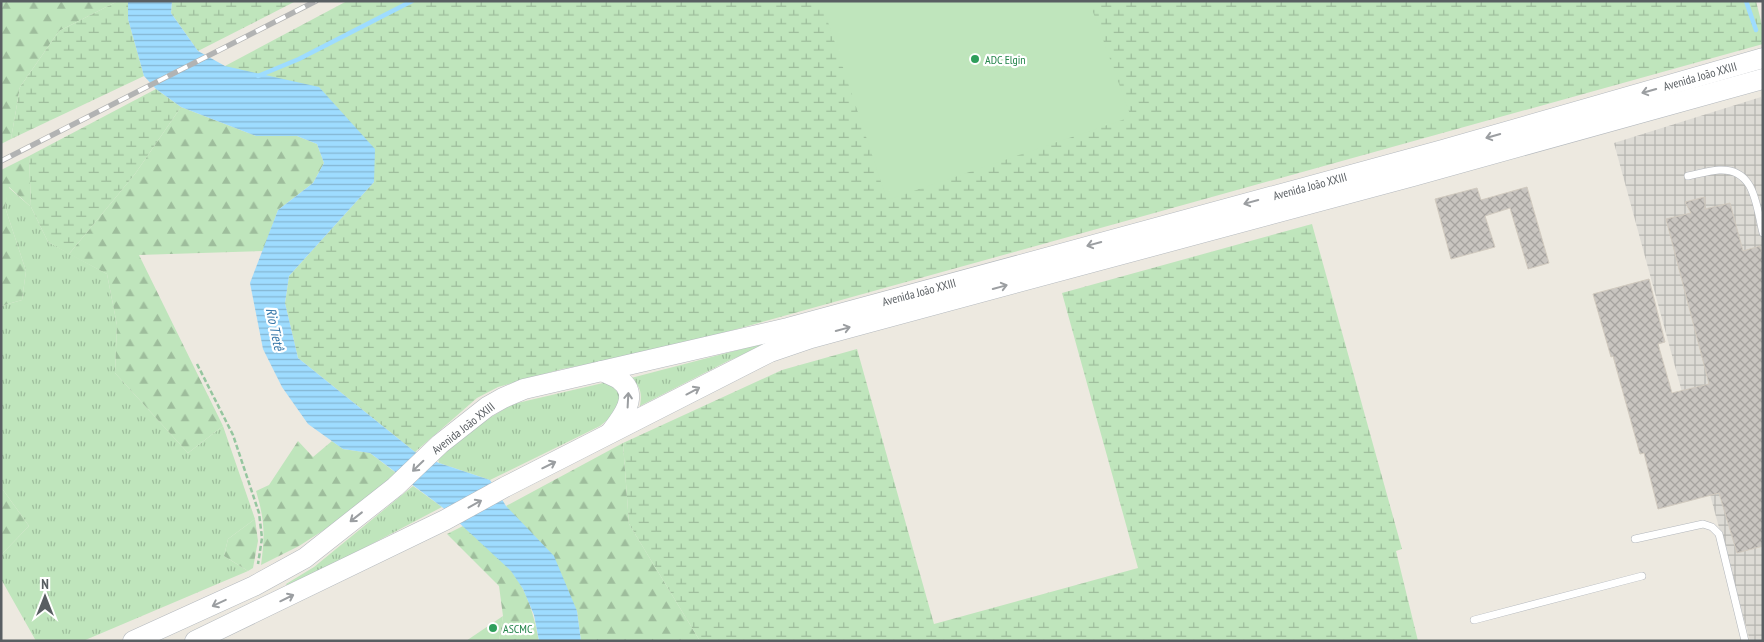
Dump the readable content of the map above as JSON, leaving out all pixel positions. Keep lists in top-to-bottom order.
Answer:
{
  "streets": {
    "main road": ["Avenida João XXIII"]
  },
  "water": ["Rio Tietê"],
  "places": ["ADC Elgin", "ASCMC"],
  "north": "top"
}
